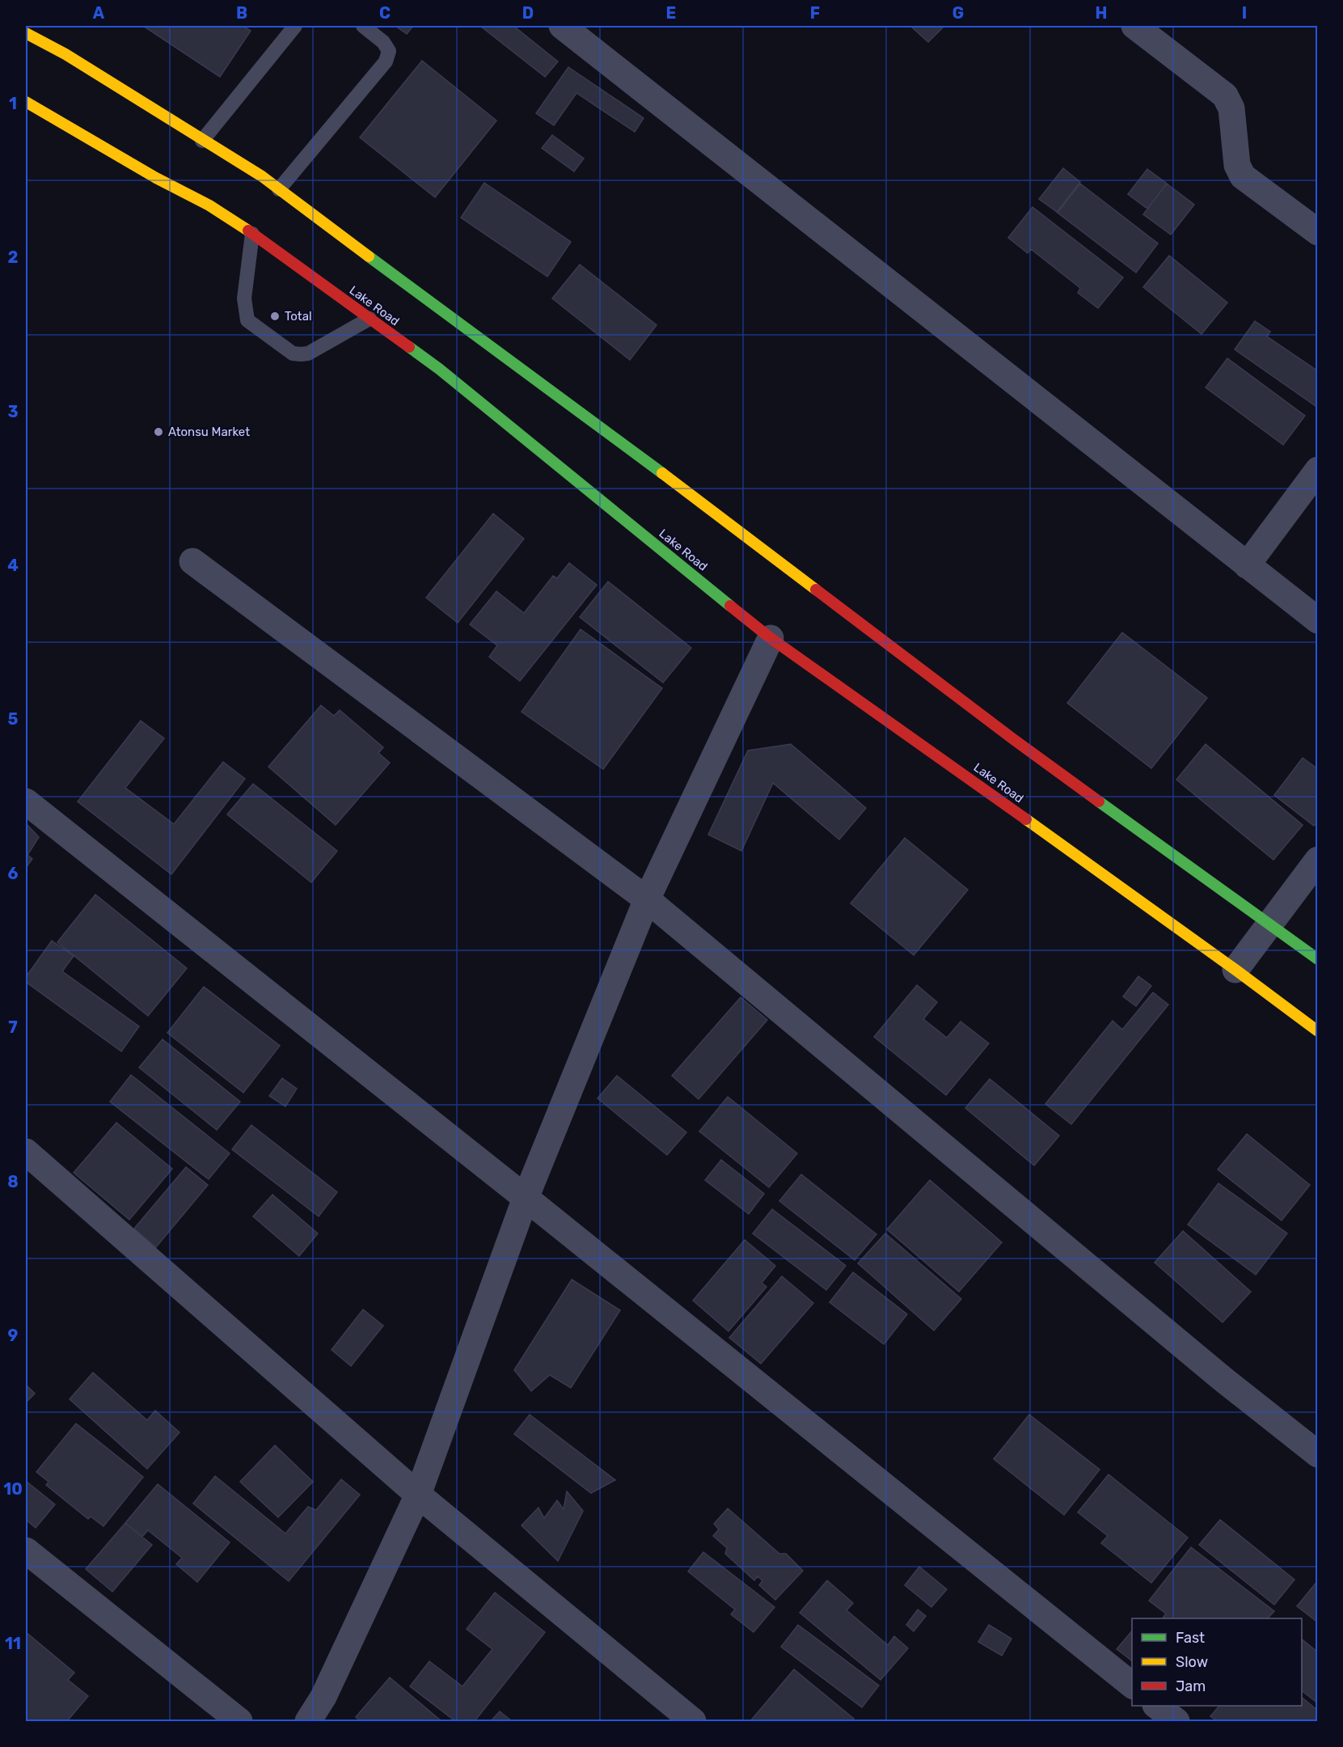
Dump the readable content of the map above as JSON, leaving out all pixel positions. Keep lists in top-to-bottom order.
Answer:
{
  "streets": {
    "main road": ["Lake Road"]
  },
  "places": ["Total", "Atonsu Market"],
  "legend": ["Fast", "Slow", "Jam"],
  "grid": {
    "columns": [
      "A",
      "B",
      "C",
      "D",
      "E",
      "F",
      "G",
      "H",
      "I"
    ],
    "rows": [
      "1",
      "2",
      "3",
      "4",
      "5",
      "6",
      "7",
      "8",
      "9",
      "10",
      "11"
    ]
  }
}
